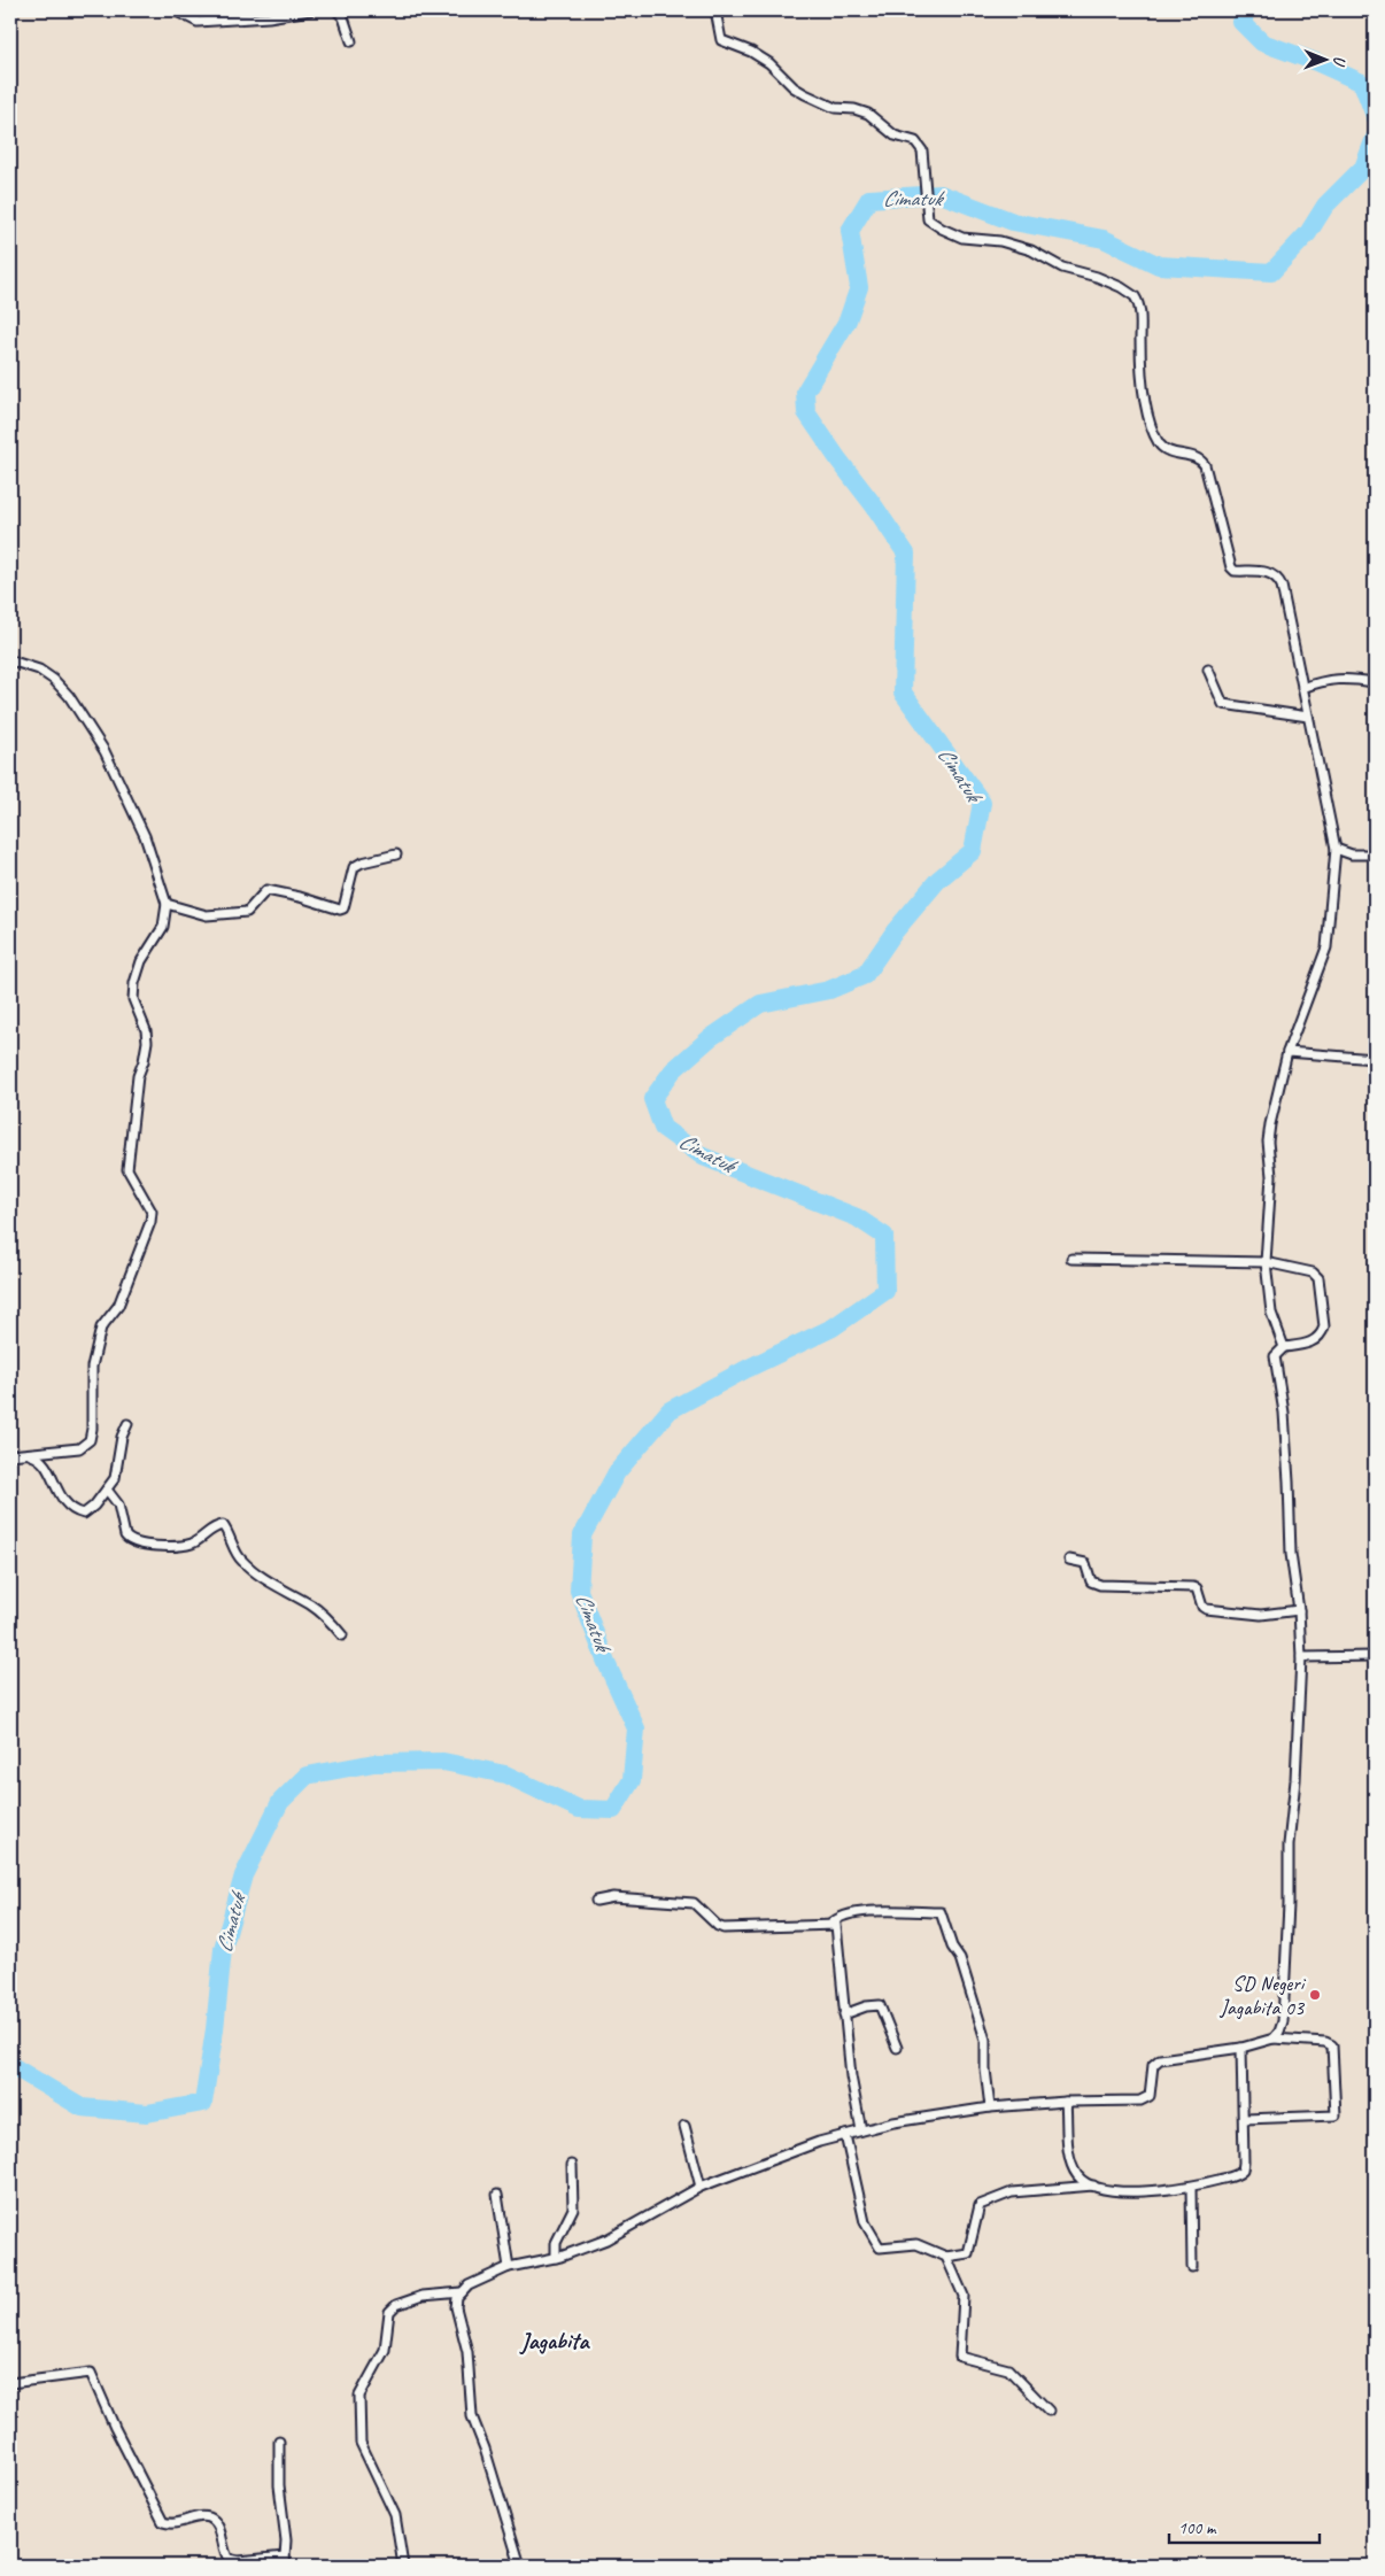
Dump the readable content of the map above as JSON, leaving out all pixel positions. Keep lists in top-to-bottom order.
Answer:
{
  "districts": ["Jagabita"],
  "water": ["Cimatuk"],
  "places": ["SD Negeri Jagabita 03"],
  "scale_bar": "100 m",
  "north": "right"
}
